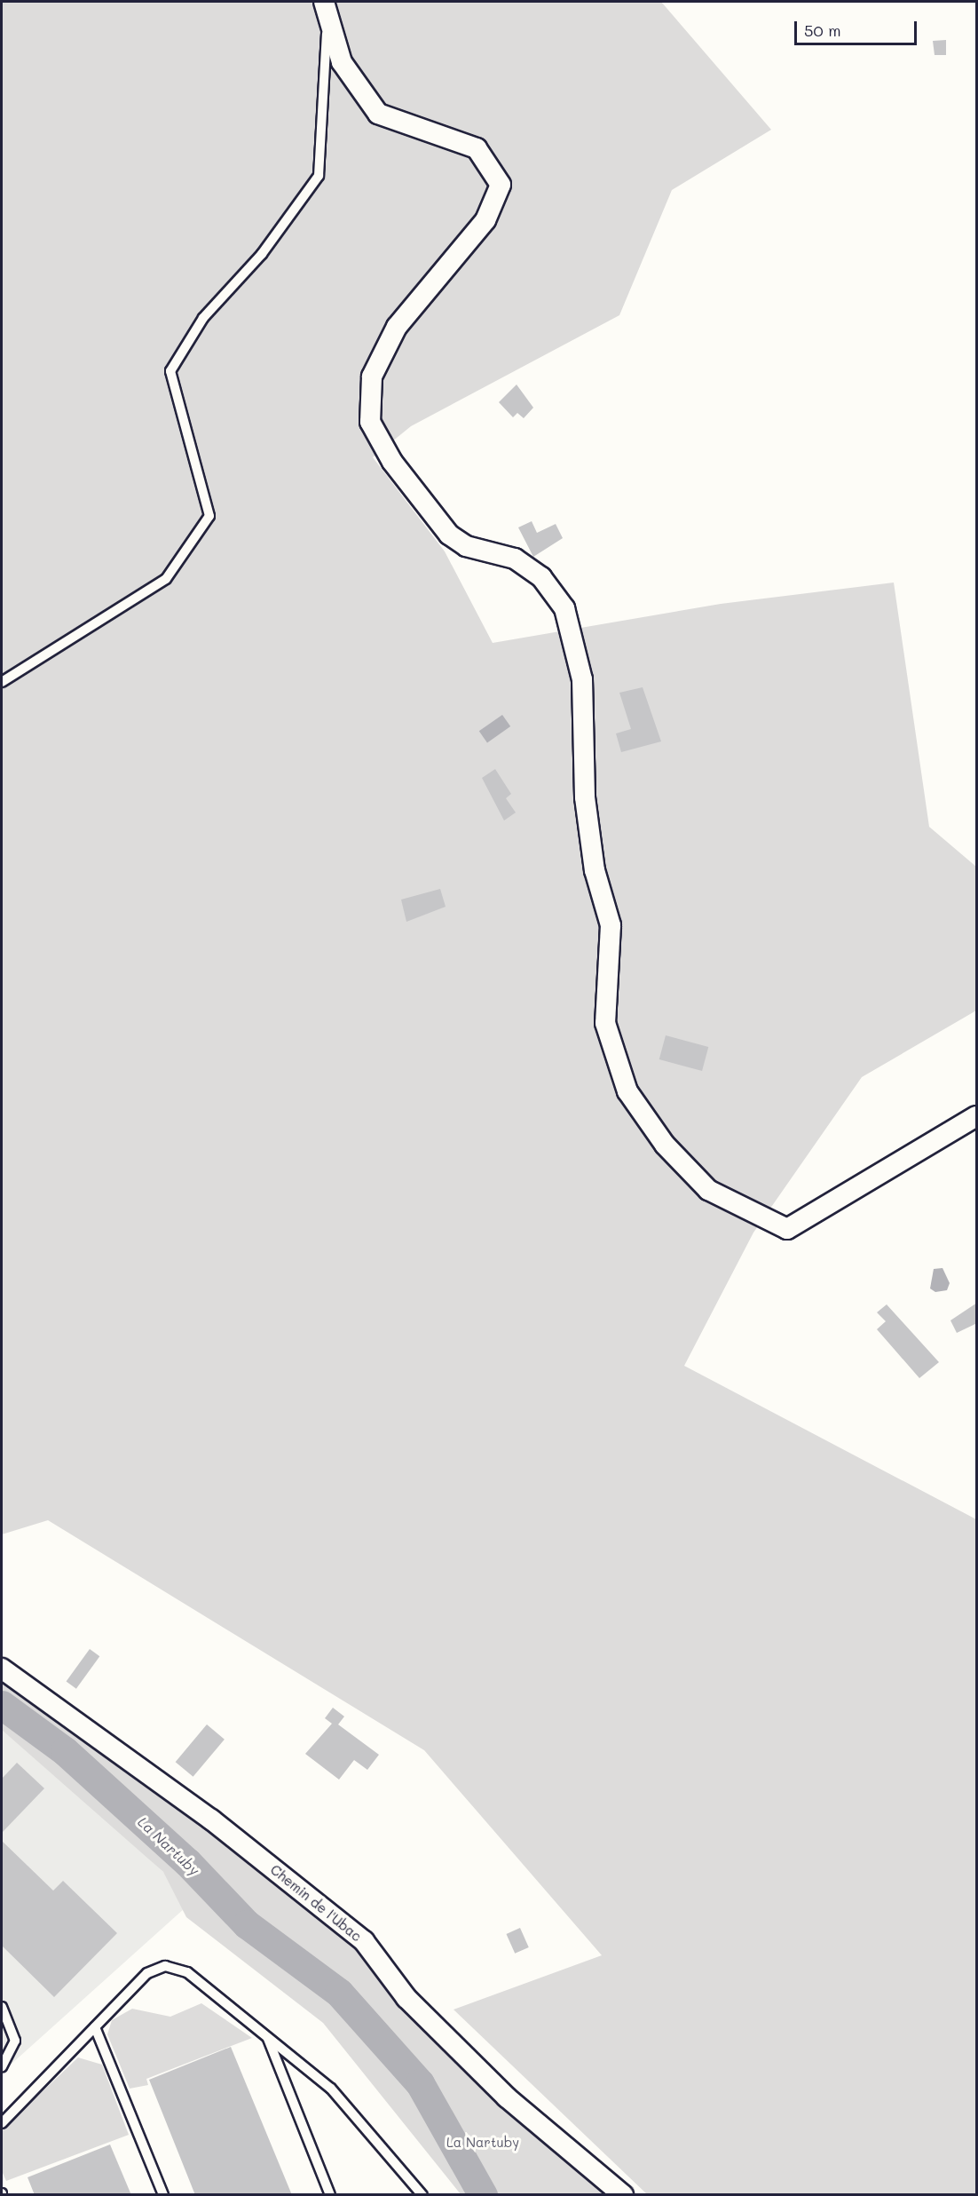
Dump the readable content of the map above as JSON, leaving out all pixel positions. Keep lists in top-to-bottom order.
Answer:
{
  "streets": {
    "street": ["Chemin de l'Ubac"]
  },
  "water": ["La Nartuby"],
  "parks": ["La Nartuby"],
  "scale_bar": "50 m"
}
